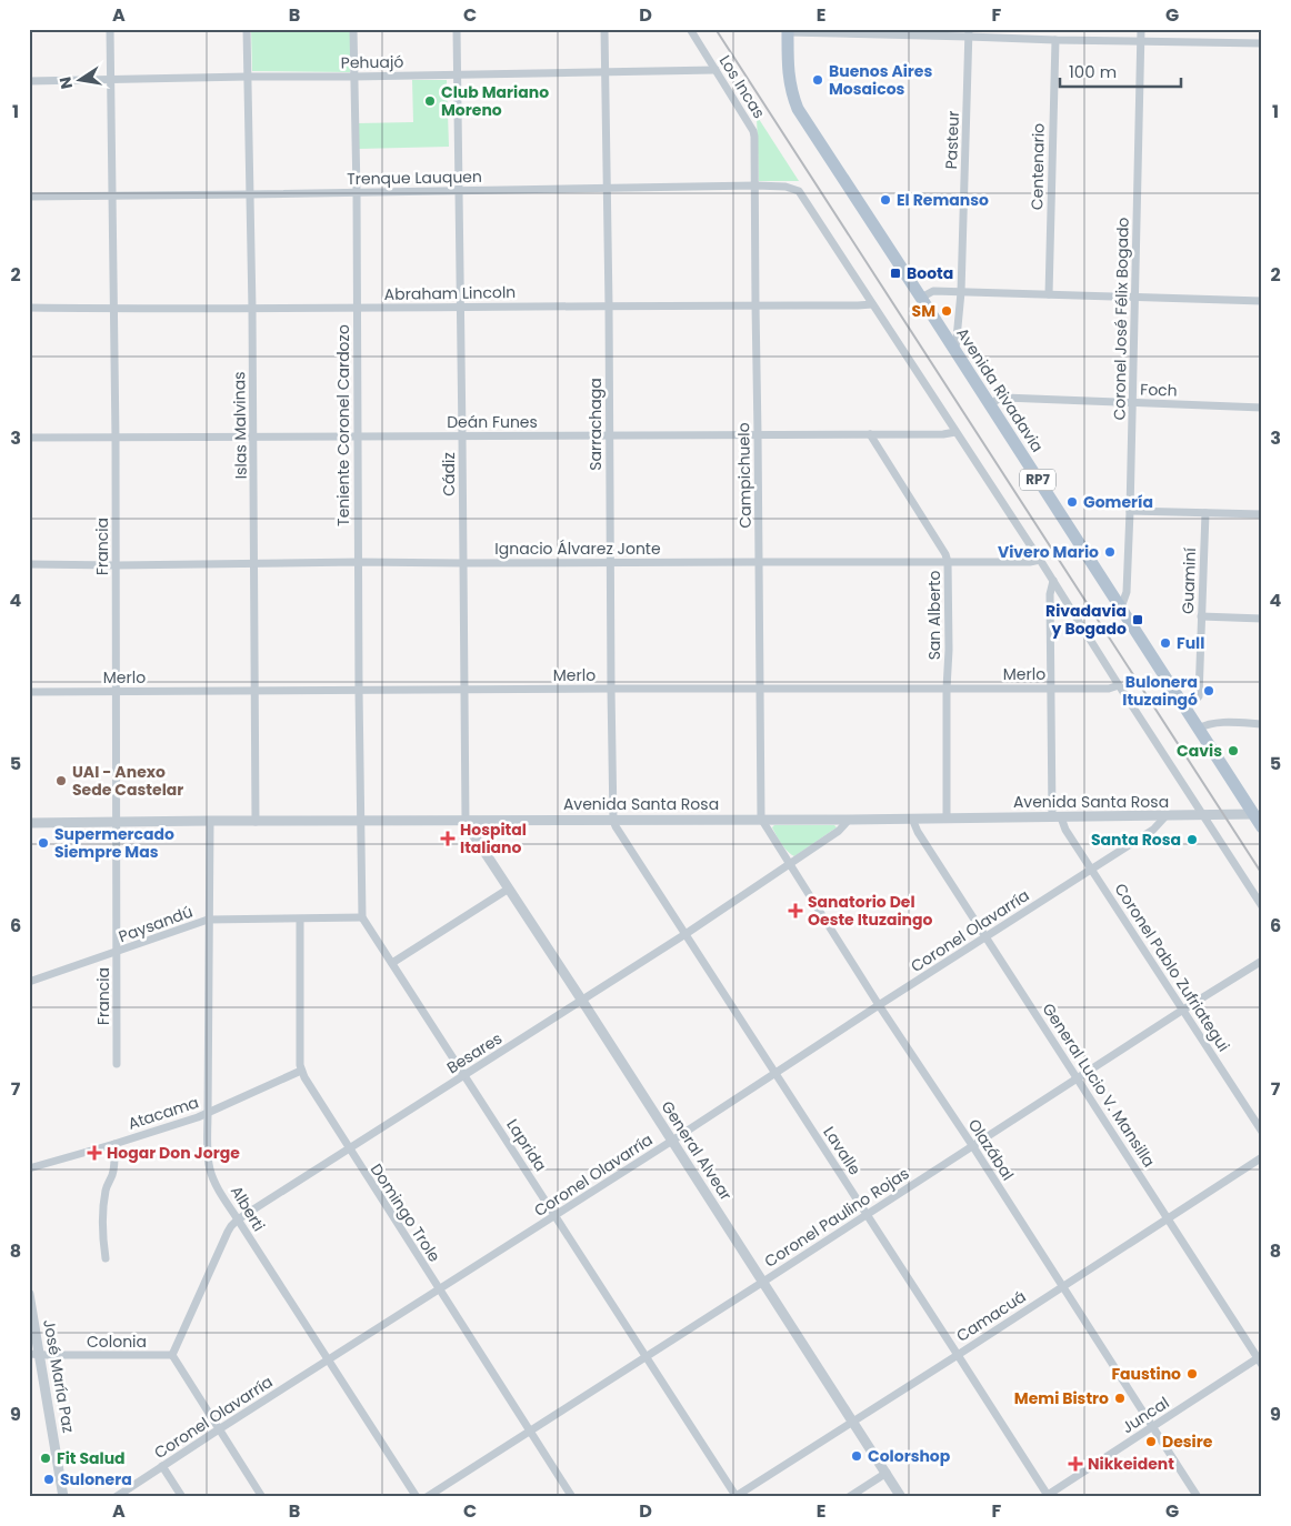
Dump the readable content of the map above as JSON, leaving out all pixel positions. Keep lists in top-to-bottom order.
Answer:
{
  "streets": {
    "main road": ["Avenida Rivadavia", "RP7"],
    "street": [
      "Pehuajó",
      "Los Incas",
      "Pasteur",
      "Centenario",
      "Trenque Lauquen",
      "Abraham Lincoln",
      "Coronel José Félix Bogado",
      "Foch",
      "Deán Funes",
      "Sarrachaga",
      "Islas Malvinas",
      "Teniente Coronel Cardozo",
      "Cádiz",
      "Campichuelo",
      "Francia",
      "Ignacio Álvarez Jonte",
      "Guaminí",
      "San Alberto",
      "Merlo",
      "Avenida Santa Rosa",
      "Paysandú",
      "Coronel Olavarría",
      "Coronel Pablo Zufriategui",
      "Besares",
      "General Lucio V. Mansilla",
      "Atacama",
      "Laprida",
      "Olazábal",
      "General Alvear",
      "Lavalle",
      "Alberti",
      "Domingo Trole",
      "Coronel Paulino Rojas",
      "Camacuá",
      "Colonia",
      "José María Paz",
      "Juncal"
    ]
  },
  "crossings": [
    ["Pehuajó", "Los Incas"],
    ["Pehuajó", "Sarrachaga"],
    ["Pehuajó", "Islas Malvinas"],
    ["Pehuajó", "Teniente Coronel Cardozo"],
    ["Pehuajó", "Cádiz"],
    ["Pehuajó", "Francia"],
    ["Los Incas", "Campichuelo"],
    ["Pasteur", "Avenida Rivadavia"],
    ["Trenque Lauquen", "Abraham Lincoln"],
    ["Trenque Lauquen", "Sarrachaga"],
    ["Trenque Lauquen", "Islas Malvinas"],
    ["Trenque Lauquen", "Teniente Coronel Cardozo"],
    ["Trenque Lauquen", "Cádiz"],
    ["Trenque Lauquen", "Campichuelo"],
    ["Trenque Lauquen", "Francia"],
    ["Abraham Lincoln", "Sarrachaga"],
    ["Abraham Lincoln", "Islas Malvinas"],
    ["Abraham Lincoln", "Teniente Coronel Cardozo"],
    ["Abraham Lincoln", "Cádiz"],
    ["Abraham Lincoln", "Campichuelo"],
    ["Abraham Lincoln", "Francia"],
    ["Coronel José Félix Bogado", "Avenida Rivadavia"],
    ["Coronel José Félix Bogado", "Foch"],
    ["Avenida Rivadavia", "Foch"],
    ["Avenida Rivadavia", "RP7"],
    ["Avenida Rivadavia", "Guaminí"],
    ["Avenida Rivadavia", "Avenida Santa Rosa"],
    ["Deán Funes", "Sarrachaga"],
    ["Deán Funes", "Islas Malvinas"],
    ["Deán Funes", "Teniente Coronel Cardozo"],
    ["Deán Funes", "Cádiz"],
    ["Deán Funes", "Campichuelo"],
    ["Deán Funes", "Francia"],
    ["Deán Funes", "San Alberto"],
    ["Sarrachaga", "Ignacio Álvarez Jonte"],
    ["Sarrachaga", "Merlo"],
    ["Sarrachaga", "Avenida Santa Rosa"],
    ["Sarrachaga", "Lavalle"],
    ["Islas Malvinas", "Ignacio Álvarez Jonte"],
    ["Islas Malvinas", "Merlo"],
    ["Islas Malvinas", "Avenida Santa Rosa"],
    ["Teniente Coronel Cardozo", "Ignacio Álvarez Jonte"],
    ["Teniente Coronel Cardozo", "Merlo"],
    ["Teniente Coronel Cardozo", "Avenida Santa Rosa"],
    ["Cádiz", "Ignacio Álvarez Jonte"],
    ["Cádiz", "Merlo"],
    ["Cádiz", "Avenida Santa Rosa"],
    ["Cádiz", "General Alvear"],
    ["Campichuelo", "Ignacio Álvarez Jonte"],
    ["Campichuelo", "Merlo"],
    ["Campichuelo", "Avenida Santa Rosa"],
    ["Campichuelo", "Olazábal"],
    ["RP7", "Avenida Santa Rosa"],
    ["Francia", "Ignacio Álvarez Jonte"],
    ["Francia", "Merlo"],
    ["Francia", "Avenida Santa Rosa"],
    ["Francia", "Paysandú"],
    ["Ignacio Álvarez Jonte", "San Alberto"],
    ["San Alberto", "Merlo"],
    ["San Alberto", "Avenida Santa Rosa"],
    ["Avenida Santa Rosa", "Coronel Olavarría"],
    ["Avenida Santa Rosa", "Coronel Pablo Zufriategui"],
    ["Avenida Santa Rosa", "Besares"],
    ["Avenida Santa Rosa", "General Lucio V. Mansilla"],
    ["Avenida Santa Rosa", "Olazábal"],
    ["Avenida Santa Rosa", "General Alvear"],
    ["Avenida Santa Rosa", "Lavalle"],
    ["Avenida Santa Rosa", "Alberti"],
    ["Paysandú", "Laprida"],
    ["Paysandú", "Alberti"],
    ["Paysandú", "Domingo Trole"],
    ["Coronel Olavarría", "Coronel Pablo Zufriategui"],
    ["Coronel Olavarría", "General Lucio V. Mansilla"],
    ["Coronel Olavarría", "Laprida"],
    ["Coronel Olavarría", "Olazábal"],
    ["Coronel Olavarría", "General Alvear"],
    ["Coronel Olavarría", "Lavalle"],
    ["Coronel Olavarría", "Alberti"],
    ["Coronel Olavarría", "Domingo Trole"],
    ["Coronel Pablo Zufriategui", "Coronel Paulino Rojas"],
    ["Besares", "Laprida"],
    ["Besares", "Olazábal"],
    ["Besares", "General Alvear"],
    ["Besares", "Lavalle"],
    ["Besares", "Alberti"],
    ["Besares", "Domingo Trole"],
    ["Besares", "Colonia"],
    ["General Lucio V. Mansilla", "Coronel Paulino Rojas"],
    ["General Lucio V. Mansilla", "Camacuá"],
    ["General Lucio V. Mansilla", "Juncal"],
    ["Atacama", "Alberti"],
    ["Atacama", "Domingo Trole"],
    ["Laprida", "Coronel Paulino Rojas"],
    ["Laprida", "Camacuá"],
    ["Olazábal", "Coronel Paulino Rojas"],
    ["Olazábal", "Camacuá"],
    ["Olazábal", "Juncal"],
    ["General Alvear", "Coronel Paulino Rojas"],
    ["General Alvear", "Camacuá"],
    ["Lavalle", "Coronel Paulino Rojas"],
    ["Lavalle", "Camacuá"],
    ["Lavalle", "Juncal"],
    ["Domingo Trole", "Coronel Paulino Rojas"],
    ["Colonia", "José María Paz"]
  ],
  "places": {
    "other": [
      "Buenos Aires Mosaicos",
      "Club Mariano Moreno",
      "El Remanso",
      "SM",
      "Gomería",
      "Vivero Mario",
      "Full",
      "Bulonera Ituzaingó",
      "Cavis",
      "UAI - Anexo Sede Castelar",
      "Santa Rosa",
      "Supermercado Siempre Mas",
      "Faustino",
      "Memi Bistro",
      "Desire",
      "Colorshop",
      "Fit Salud",
      "Sulonera"
    ],
    "transit": ["Boota", "Rivadavia y Bogado"],
    "health": [
      "Hospital Italiano",
      "Sanatorio Del Oeste Ituzaingo",
      "Hogar Don Jorge",
      "Nikkeident"
    ]
  },
  "scale_bar": "100 m",
  "north": "left",
  "grid": {
    "columns": [
      "A",
      "B",
      "C",
      "D",
      "E",
      "F",
      "G"
    ],
    "rows": [
      "1",
      "2",
      "3",
      "4",
      "5",
      "6",
      "7",
      "8",
      "9"
    ]
  }
}
